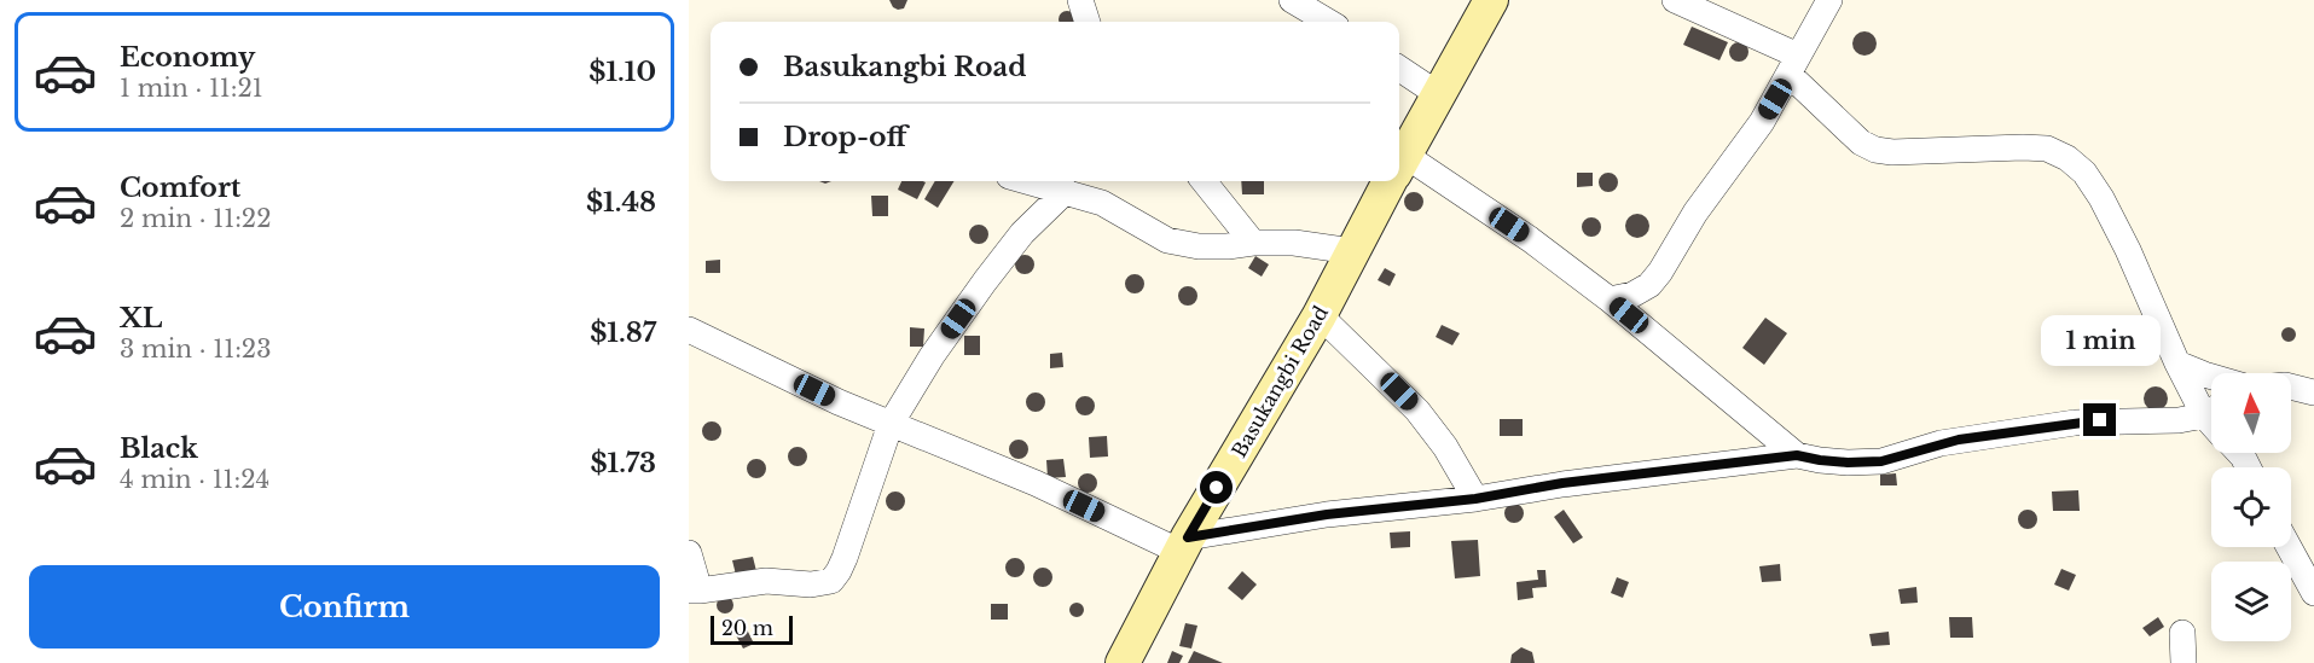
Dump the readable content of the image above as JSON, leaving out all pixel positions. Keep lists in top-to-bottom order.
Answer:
{
  "streets": {
    "street": ["Basukangbi Road"]
  },
  "scale_bar": "20 m",
  "north": "top",
  "page": {
    "list": [
      {
        "name": "Economy",
        "note": "1 min · 11:21",
        "value": "$1.10"
      },
      {
        "name": "Comfort",
        "note": "2 min · 11:22",
        "value": "$1.48"
      },
      {
        "name": "XL",
        "note": "3 min · 11:23",
        "value": "$1.87"
      },
      {
        "name": "Black",
        "note": "4 min · 11:24",
        "value": "$1.73"
      }
    ],
    "banner": ["Basukangbi Road", "Drop-off"],
    "bubble": "1 min",
    "buttons": "Confirm",
    "scale": "20 m"
  }
}
